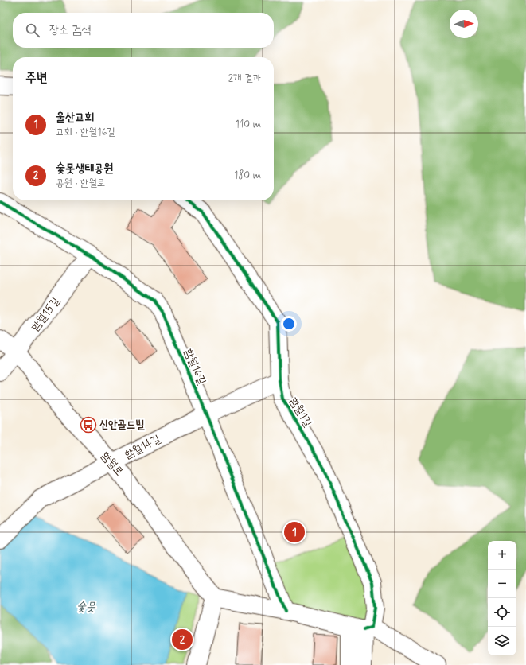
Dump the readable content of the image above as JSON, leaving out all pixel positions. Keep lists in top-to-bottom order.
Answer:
{
  "streets": {
    "street": [
      "함월15길",
      "함월16길",
      "함월1길",
      "함월14길",
      "함월로"
    ]
  },
  "crossings": [
    ["함월15길", "함월16길"],
    ["함월15길", "함월로"],
    ["함월16길", "함월14길"],
    ["함월1길", "함월14길"],
    ["함월14길", "함월로"]
  ],
  "water": ["숯못"],
  "places": {
    "bus stop": ["신안골드빌"]
  },
  "north": "right",
  "page": {
    "search": "장소 검색",
    "heading": ["주변", "2개 결과"],
    "list": [
      {
        "mark": "1",
        "name": "울산교회",
        "note": "교회 · 함월16길",
        "value": "110 m"
      },
      {
        "mark": "2",
        "name": "숯못생태공원",
        "note": "공원 · 함월로",
        "value": "180 m"
      }
    ],
    "pins": ["1", "2"],
    "map_buttons": ["+", "−"]
  }
}
